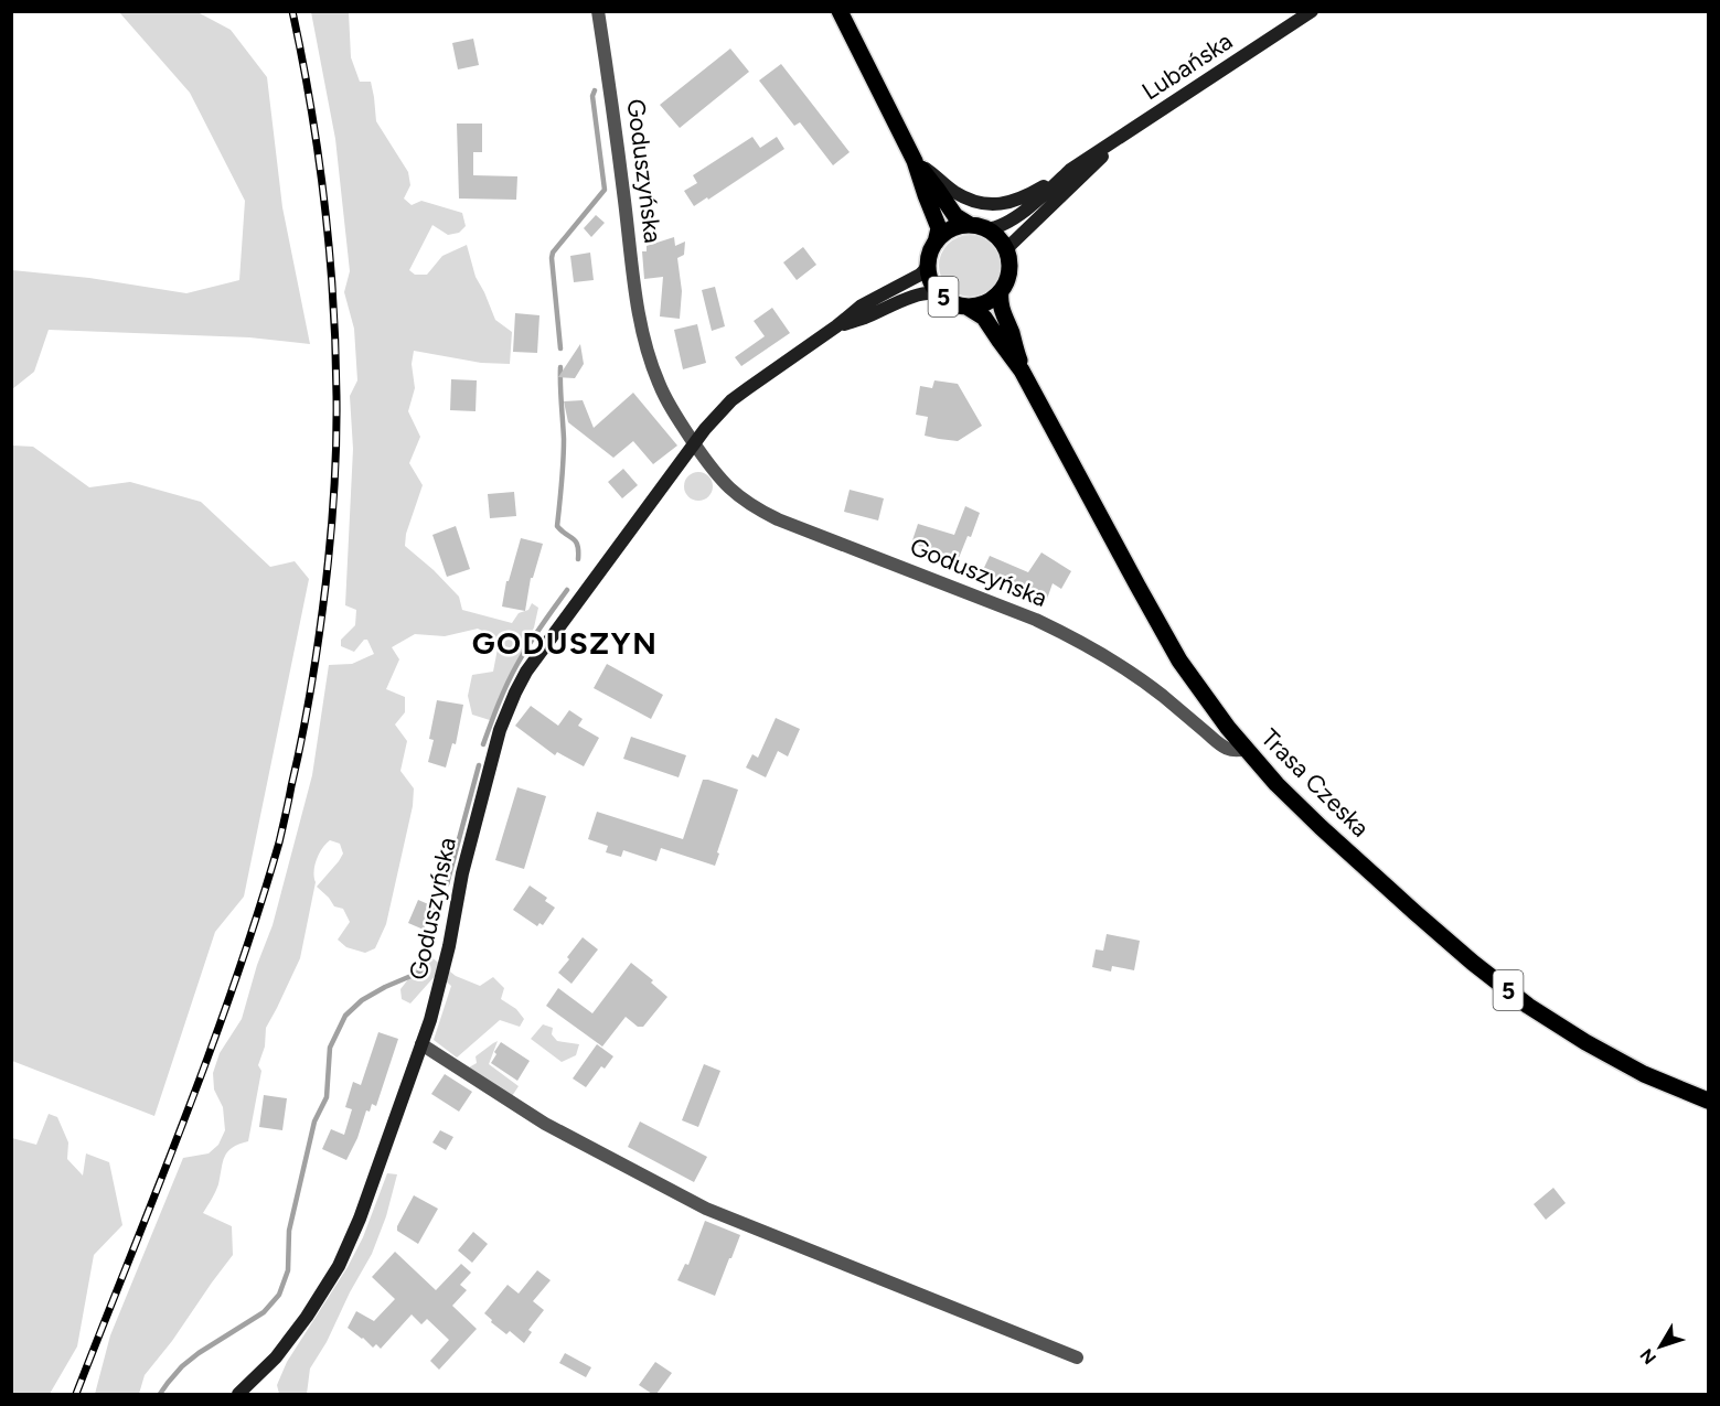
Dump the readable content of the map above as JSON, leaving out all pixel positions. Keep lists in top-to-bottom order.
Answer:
{
  "streets": {
    "main road": ["5", "Trasa Czeska"],
    "street": ["Lubańska", "Goduszyńska"]
  },
  "crossings": [
    ["Lubańska", "Goduszyńska"],
    ["Lubańska", "5"],
    ["Lubańska", "Trasa Czeska"],
    ["Goduszyńska", "5"],
    ["Goduszyńska", "Trasa Czeska"],
    ["5", "Trasa Czeska"]
  ],
  "districts": ["GODUSZYN"],
  "north": "bottom left"
}
